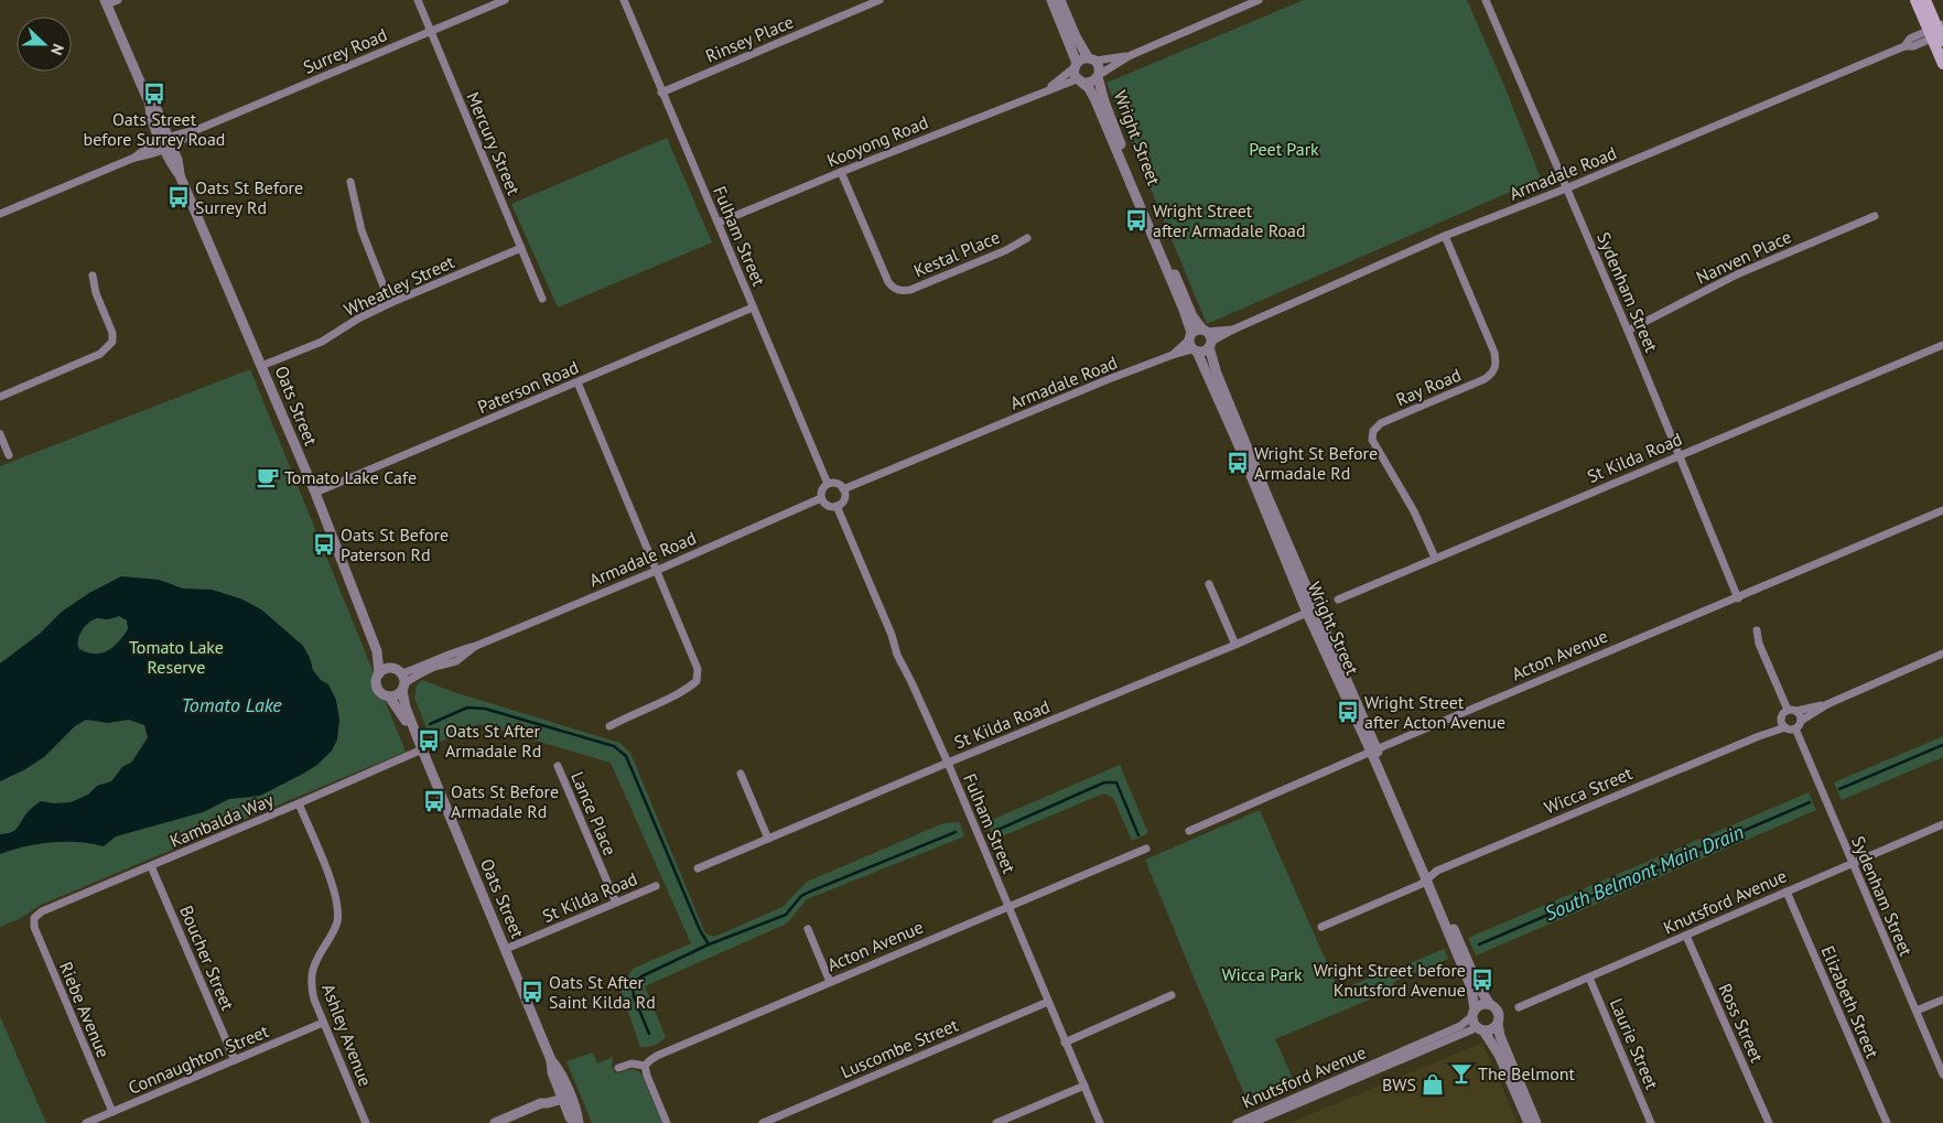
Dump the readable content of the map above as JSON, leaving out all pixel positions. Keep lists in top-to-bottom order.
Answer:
{
  "streets": {
    "street": [
      "Rinsey Place",
      "Surrey Road",
      "Wright Street",
      "Kooyong Road",
      "Mercury Street",
      "Armadale Road",
      "Fulham Street",
      "Kestal Place",
      "Nanven Place",
      "Wheatley Street",
      "Sydenham Street",
      "Paterson Road",
      "Ray Road",
      "Oats Street",
      "St Kilda Road",
      "Acton Avenue",
      "Wicca Street",
      "Lance Place",
      "Kambalda Way",
      "Knutsford Avenue",
      "Boucher Street",
      "Elizabeth Street",
      "Riebe Avenue",
      "Ross Street",
      "Ashley Avenue",
      "Laurie Street",
      "Luscombe Street",
      "Connaughton Street"
    ]
  },
  "crossings": [
    ["Rinsey Place", "Fulham Street"],
    ["Surrey Road", "Mercury Street"],
    ["Surrey Road", "Oats Street"],
    ["Wright Street", "Kooyong Road"],
    ["Wright Street", "Armadale Road"],
    ["Wright Street", "St Kilda Road"],
    ["Wright Street", "Acton Avenue"],
    ["Wright Street", "Wicca Street"],
    ["Wright Street", "Knutsford Avenue"],
    ["Kooyong Road", "Fulham Street"],
    ["Kooyong Road", "Kestal Place"],
    ["Mercury Street", "Wheatley Street"],
    ["Armadale Road", "Fulham Street"],
    ["Armadale Road", "Sydenham Street"],
    ["Armadale Road", "Ray Road"],
    ["Armadale Road", "Oats Street"],
    ["Fulham Street", "Paterson Road"],
    ["Fulham Street", "St Kilda Road"],
    ["Fulham Street", "Acton Avenue"],
    ["Fulham Street", "Luscombe Street"],
    ["Nanven Place", "Sydenham Street"],
    ["Wheatley Street", "Oats Street"],
    ["Sydenham Street", "St Kilda Road"],
    ["Sydenham Street", "Acton Avenue"],
    ["Sydenham Street", "Wicca Street"],
    ["Sydenham Street", "Knutsford Avenue"],
    ["Paterson Road", "Oats Street"],
    ["Ray Road", "St Kilda Road"],
    ["Oats Street", "St Kilda Road"],
    ["Oats Street", "Kambalda Way"],
    ["St Kilda Road", "Lance Place"],
    ["Kambalda Way", "Boucher Street"],
    ["Kambalda Way", "Riebe Avenue"],
    ["Kambalda Way", "Ashley Avenue"],
    ["Knutsford Avenue", "Elizabeth Street"],
    ["Knutsford Avenue", "Ross Street"],
    ["Knutsford Avenue", "Laurie Street"],
    ["Boucher Street", "Connaughton Street"],
    ["Riebe Avenue", "Connaughton Street"],
    ["Ashley Avenue", "Connaughton Street"]
  ],
  "water": ["Tomato Lake", "South Belmont Main Drain"],
  "parks": ["Peet Park", "Tomato Lake Reserve", "Wicca Park"],
  "places": {
    "bus stop": [
      "Oats Street before Surrey Road",
      "Oats St Before Surrey Rd",
      "Wright Street after Armadale Road",
      "Wright St Before Armadale Rd",
      "Oats St Before Paterson Rd",
      "Wright Street after Acton Avenue",
      "Oats St After Armadale Rd",
      "Oats St Before Armadale Rd",
      "Wright Street before Knutsford Avenue",
      "Oats St After Saint Kilda Rd"
    ],
    "cafe": ["Tomato Lake Cafe"],
    "bar": ["The Belmont"],
    "shop": ["BWS"]
  },
  "north": "right"
}
